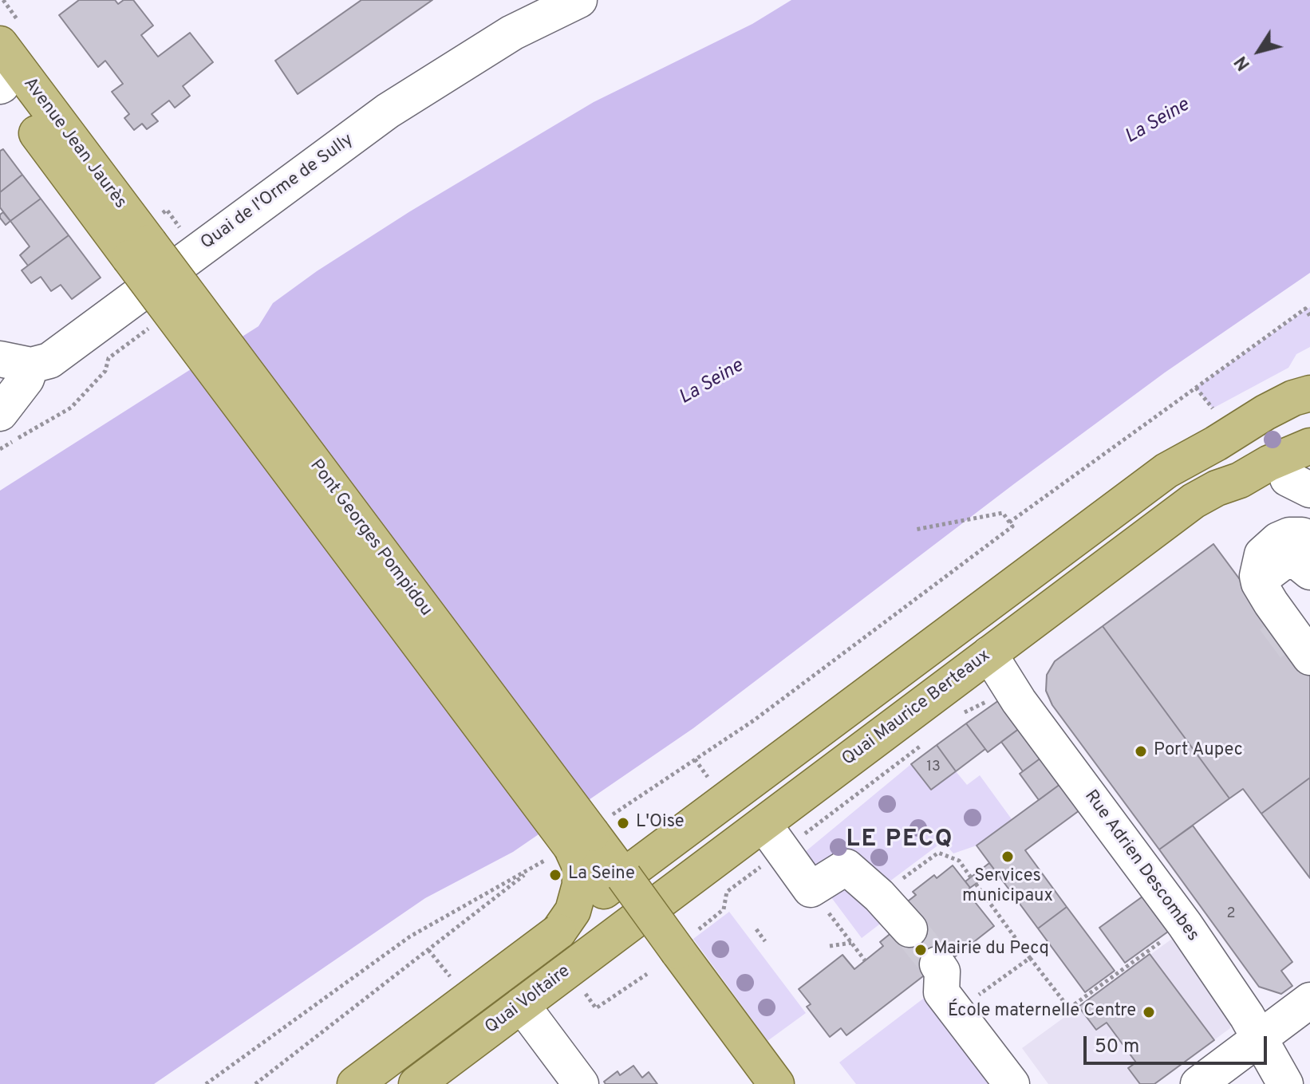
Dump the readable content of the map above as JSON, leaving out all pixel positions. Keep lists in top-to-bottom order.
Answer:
{
  "streets": {
    "main road": [
      "Avenue Jean Jaurès",
      "Pont Georges Pompidou",
      "Quai Maurice Berteaux",
      "Quai Voltaire"
    ],
    "street": ["Quai de l'Orme de Sully", "Rue Adrien Descombes"]
  },
  "crossings": [
    ["Avenue Jean Jaurès", "Pont Georges Pompidou"],
    ["Quai Maurice Berteaux", "Rue Adrien Descombes"],
    ["Quai Maurice Berteaux", "Quai Voltaire"]
  ],
  "districts": ["LE PECQ"],
  "water": ["La Seine"],
  "places": [
    "Port Aupec",
    "L'Oise",
    "Services municipaux",
    "La Seine",
    "Mairie du Pecq",
    "École maternelle Centre"
  ],
  "house_numbers": ["13", "2"],
  "scale_bar": "50 m",
  "north": "bottom left"
}
